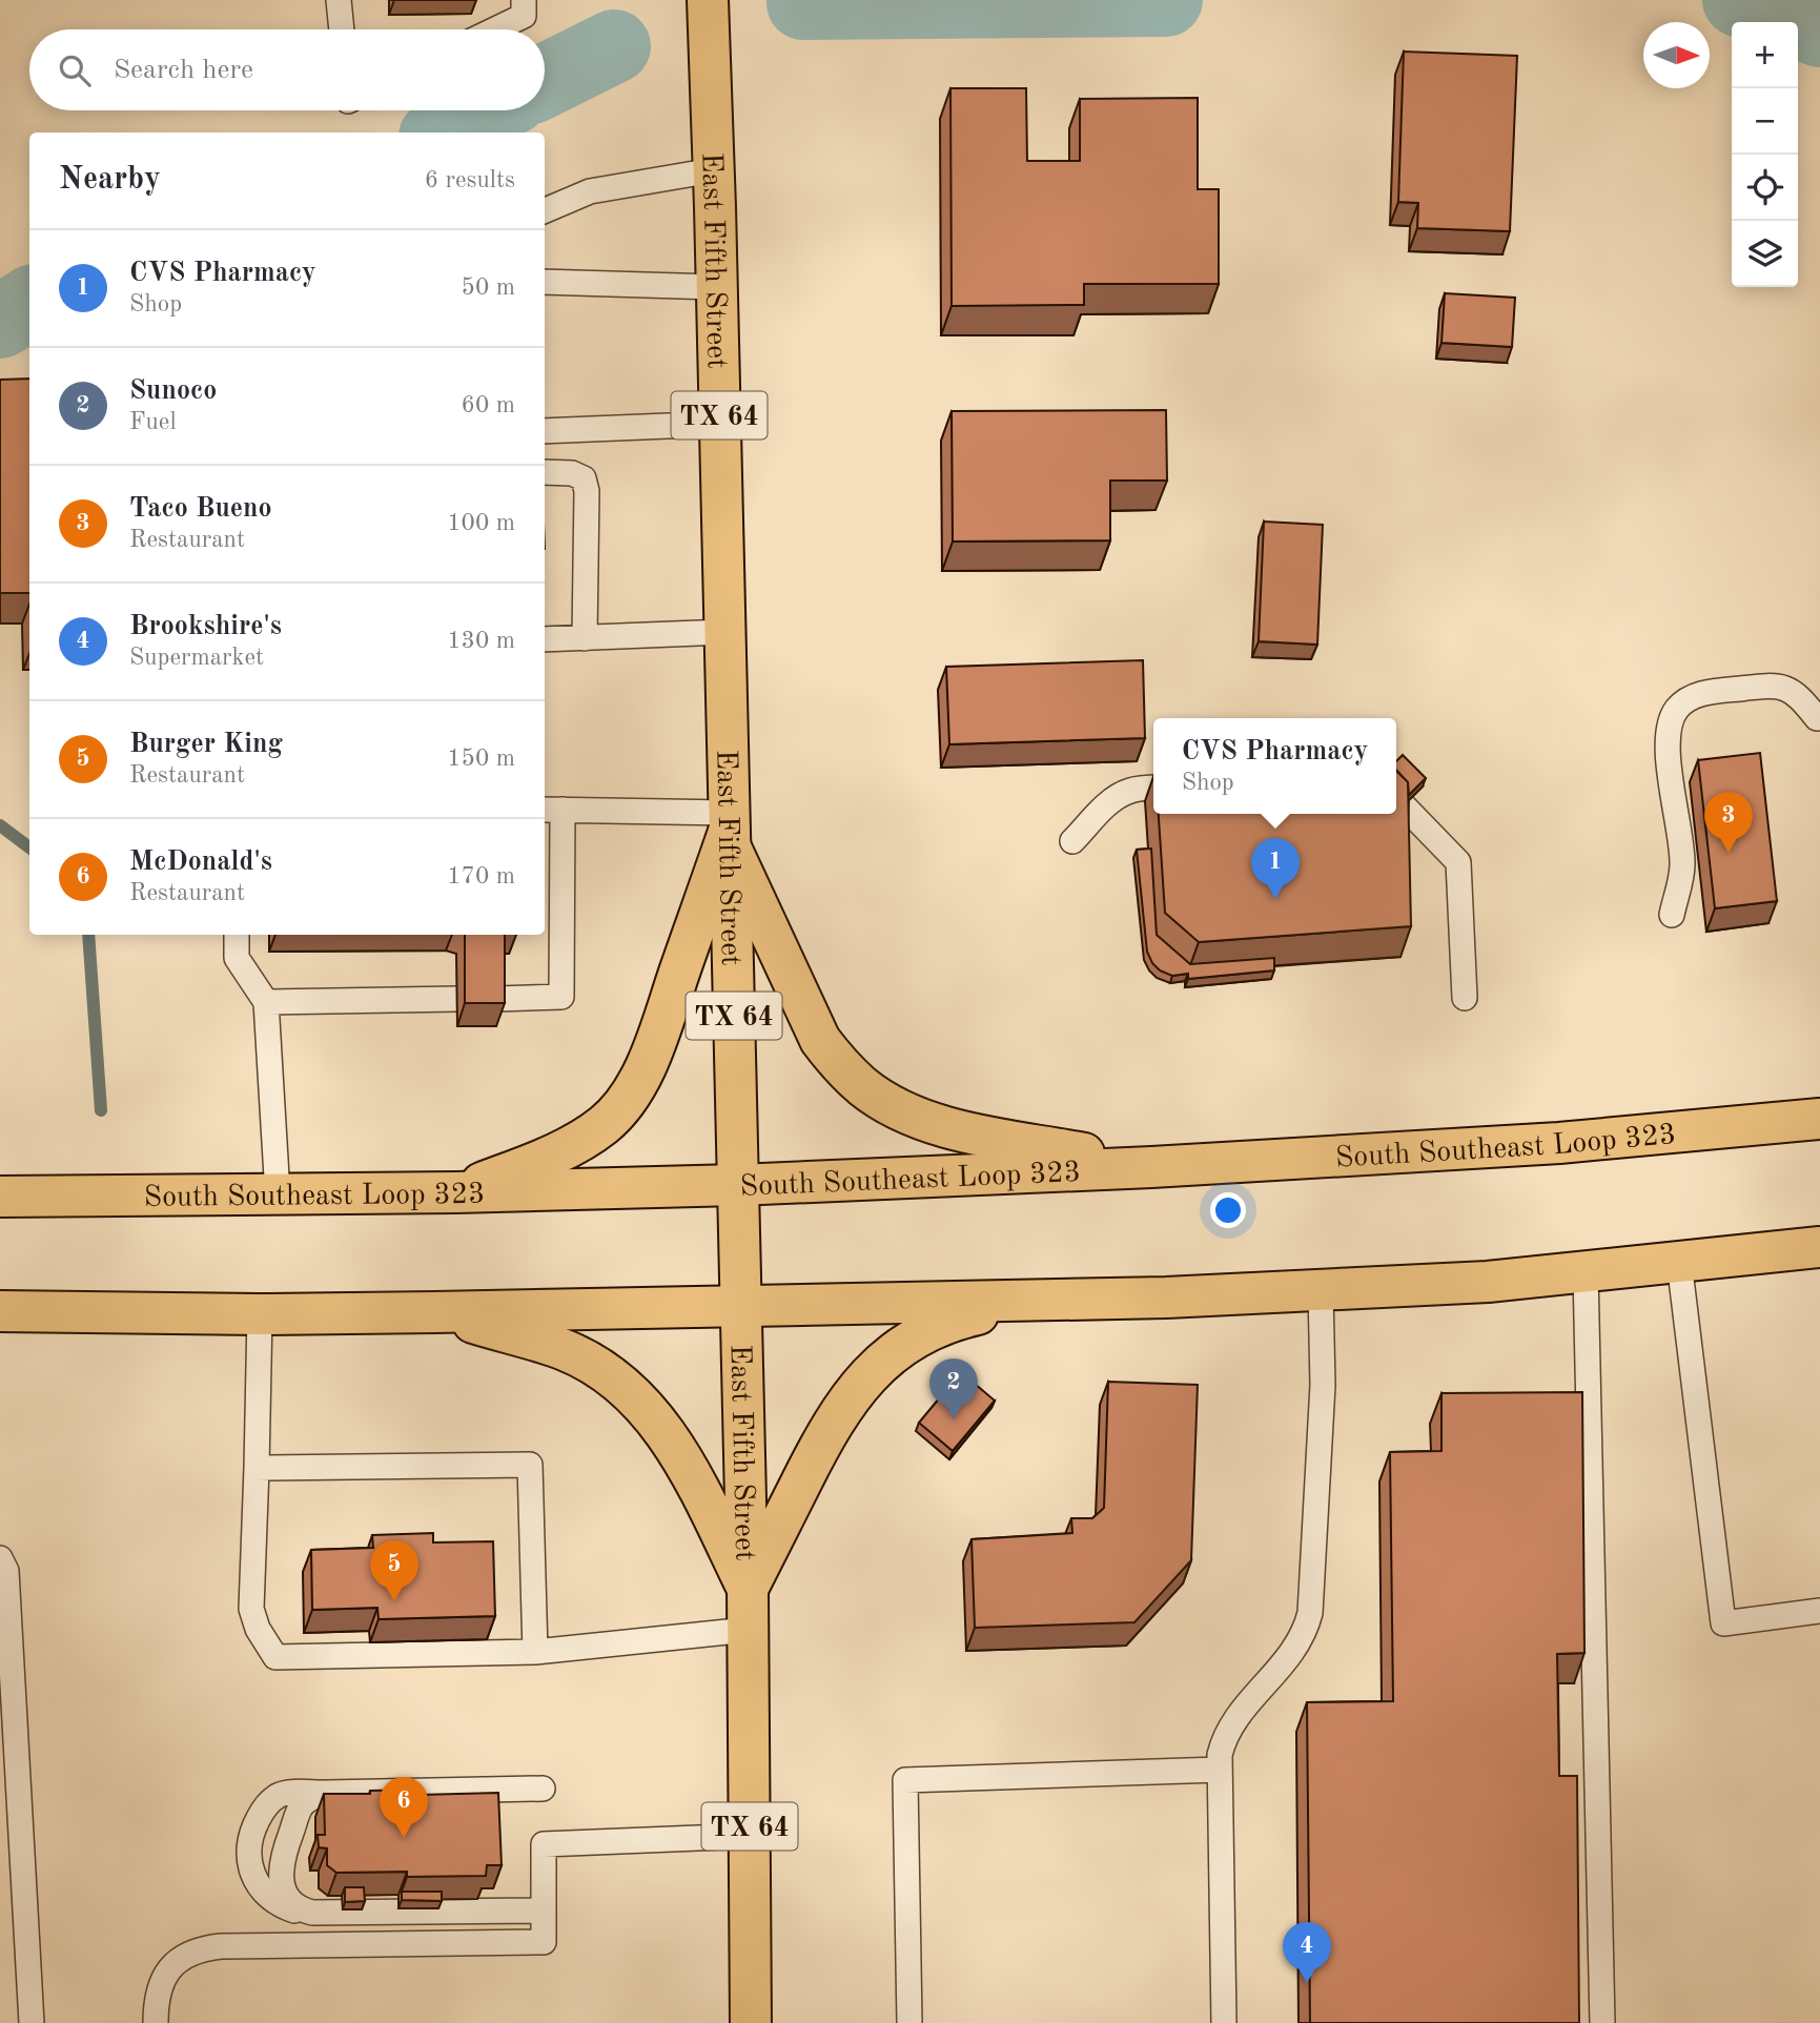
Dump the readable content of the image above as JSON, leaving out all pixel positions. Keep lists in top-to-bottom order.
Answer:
{
  "streets": {
    "main road": ["East Fifth Street", "TX 64", "South Southeast Loop 323"]
  },
  "crossings": [
    ["East Fifth Street", "South Southeast Loop 323"]
  ],
  "north": "right",
  "page": {
    "map_buttons": ["+", "−"],
    "search": "Search here",
    "heading": ["Nearby", "6 results"],
    "list": [
      {
        "mark": "1",
        "name": "CVS Pharmacy",
        "note": "Shop",
        "value": "50 m"
      },
      {
        "mark": "2",
        "name": "Sunoco",
        "note": "Fuel",
        "value": "60 m"
      },
      {
        "mark": "3",
        "name": "Taco Bueno",
        "note": "Restaurant",
        "value": "100 m"
      },
      {
        "mark": "4",
        "name": "Brookshire's",
        "note": "Supermarket",
        "value": "130 m"
      },
      {
        "mark": "5",
        "name": "Burger King",
        "note": "Restaurant",
        "value": "150 m"
      },
      {
        "mark": "6",
        "name": "McDonald's",
        "note": "Restaurant",
        "value": "170 m"
      }
    ],
    "popup": ["CVS Pharmacy", "Shop"],
    "pins": [
      "3",
      "1",
      "2",
      "5",
      "6",
      "4"
    ]
  }
}
